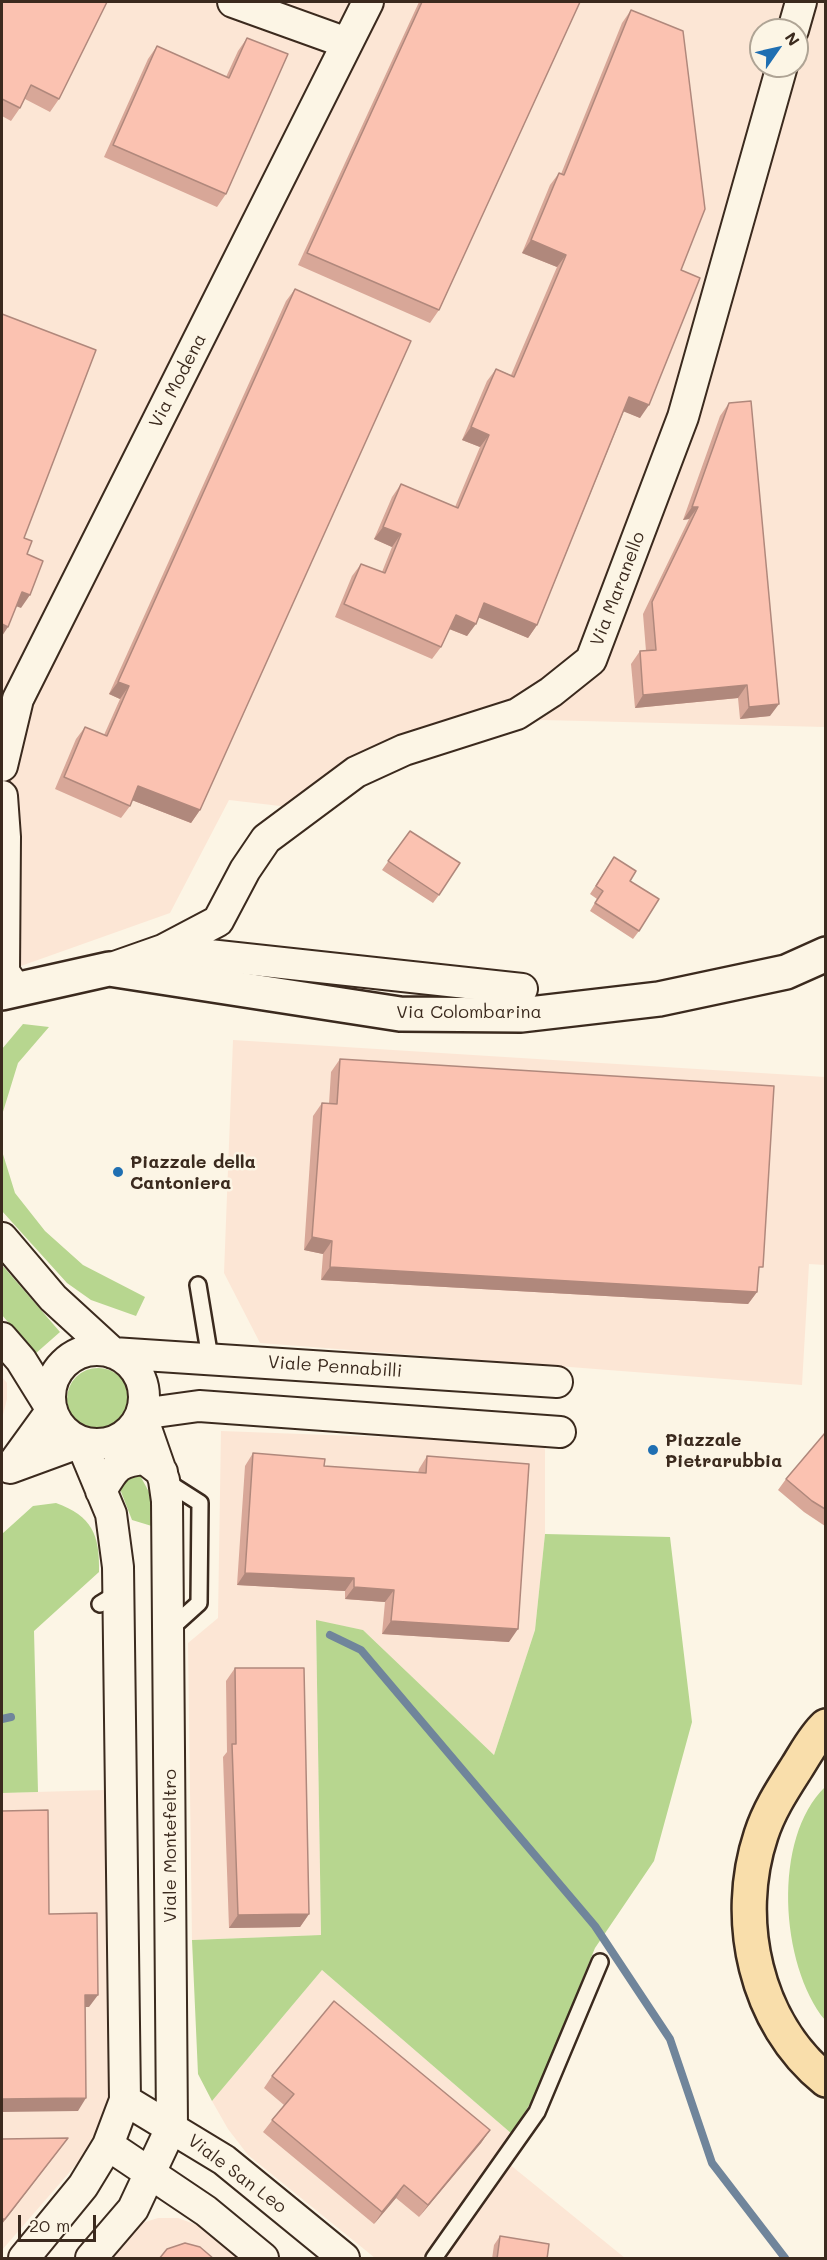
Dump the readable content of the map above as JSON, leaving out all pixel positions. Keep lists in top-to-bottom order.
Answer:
{
  "streets": {
    "street": [
      "Via Modena",
      "Via Maranello",
      "Via Colombarina",
      "Viale Pennabilli",
      "Viale Montefeltro",
      "Viale San Leo"
    ]
  },
  "crossings": [
    ["Via Maranello", "Via Colombarina"],
    ["Viale Pennabilli", "Viale Montefeltro"],
    ["Viale Montefeltro", "Viale San Leo"]
  ],
  "places": ["Piazzale della Cantoniera", "Piazzale Pietrarubbia"],
  "scale_bar": "20 m",
  "north": "top right"
}
